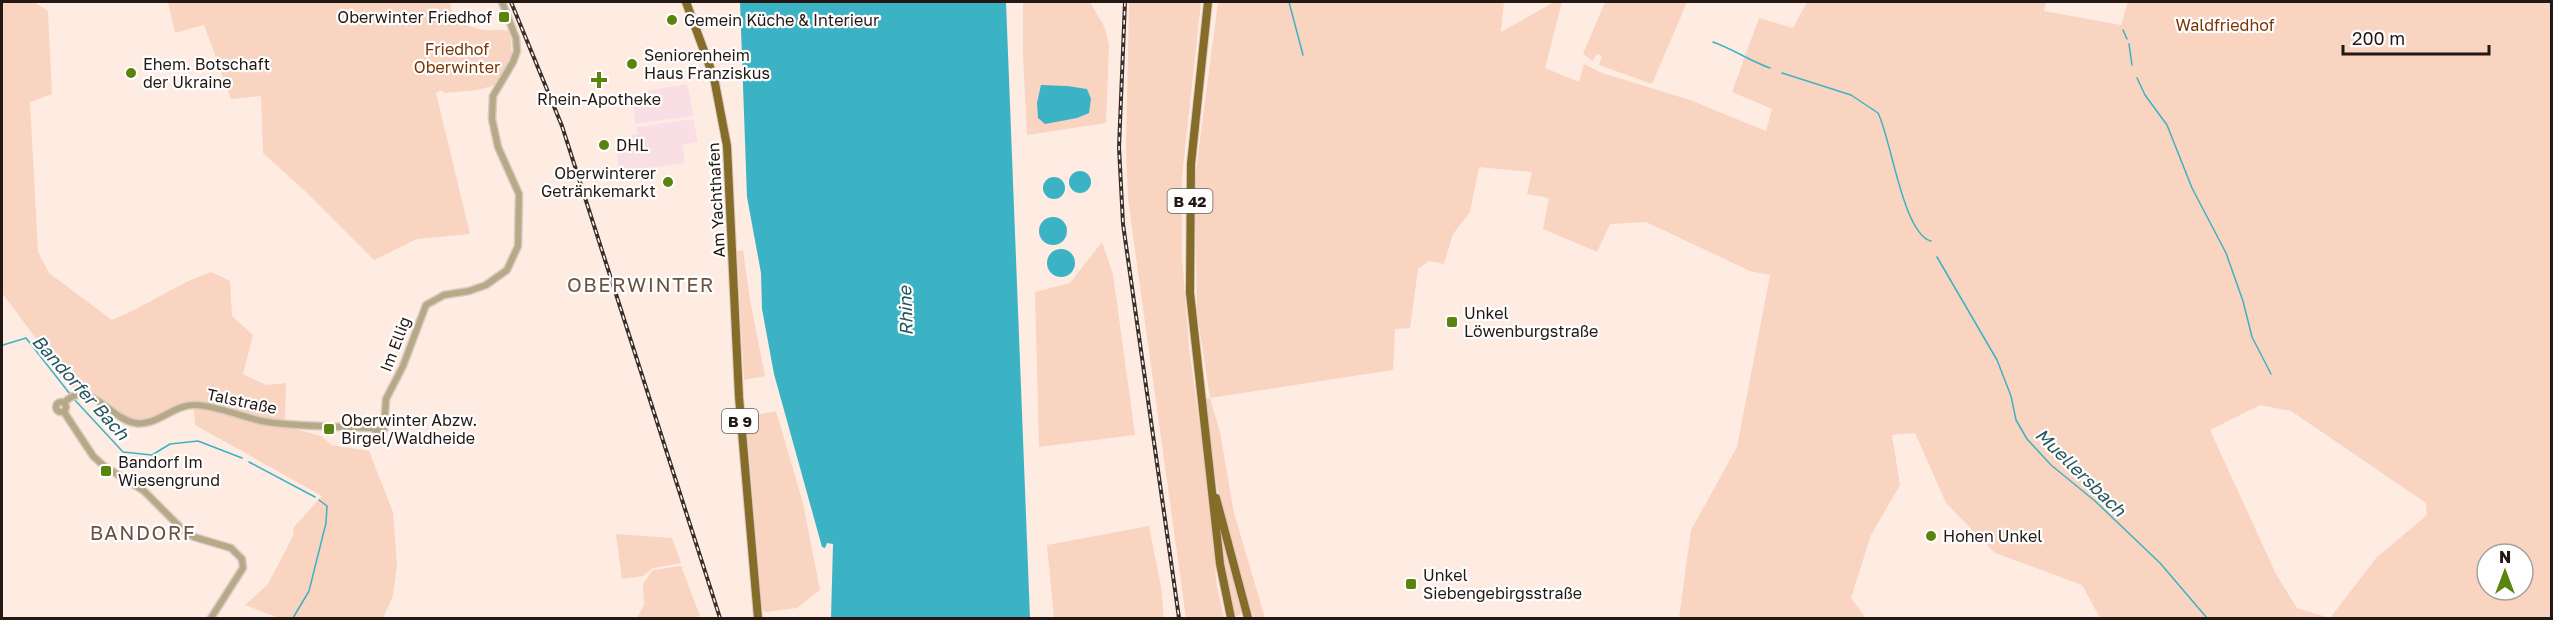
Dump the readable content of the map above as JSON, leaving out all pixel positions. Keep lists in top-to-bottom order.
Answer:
{
  "streets": {
    "main road": ["Am Yachthafen", "B 42", "B 9"],
    "street": ["Im Ellig", "Talstraße"]
  },
  "crossings": [
    ["Im Ellig", "Talstraße"]
  ],
  "districts": ["OBERWINTER", "BANDORF"],
  "water": ["Rhine", "Bandorfer Bach", "Muellersbach"],
  "parks": ["Waldfriedhof", "Friedhof Oberwinter"],
  "places": {
    "transit": [
      "Oberwinter Friedhof",
      "Unkel Löwenburgstraße",
      "Oberwinter Abzw. Birgel/Waldheide",
      "Bandorf Im Wiesengrund",
      "Unkel Siebengebirgsstraße"
    ],
    "other": [
      "Gemein Küche & Interieur",
      "Seniorenheim Haus Franziskus",
      "Ehem. Botschaft der Ukraine",
      "DHL",
      "Oberwinterer Getränkemarkt",
      "Hohen Unkel"
    ],
    "health": ["Rhein-Apotheke"]
  },
  "scale_bar": "200 m",
  "north": "top"
}
